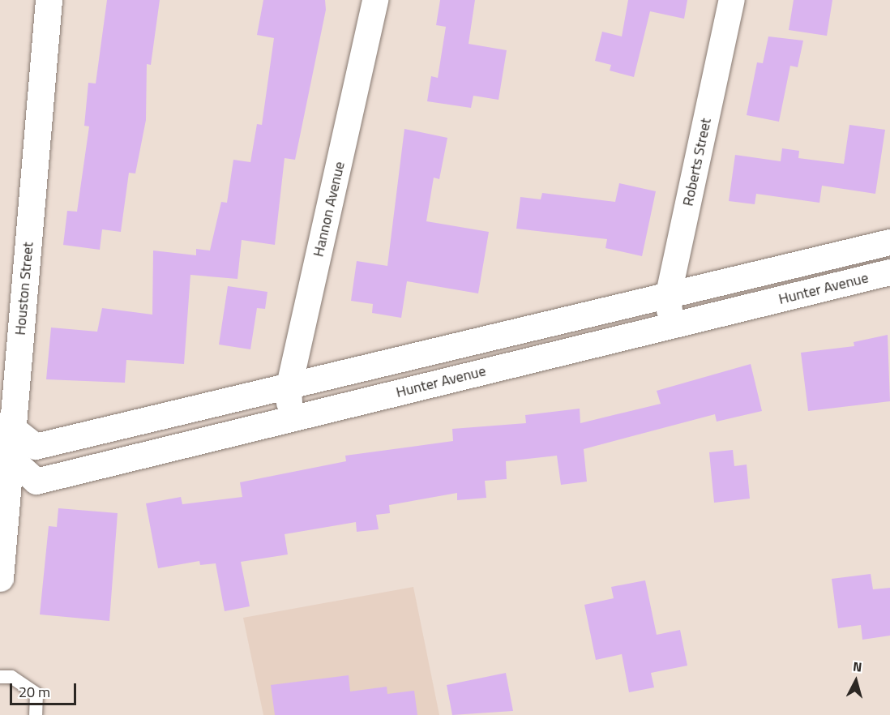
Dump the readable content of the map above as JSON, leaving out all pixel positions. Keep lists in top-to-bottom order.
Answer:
{
  "streets": {
    "street": [
      "Roberts Street",
      "Hannon Avenue",
      "Houston Street",
      "Hunter Avenue"
    ]
  },
  "crossings": [
    ["Roberts Street", "Hunter Avenue"],
    ["Hannon Avenue", "Hunter Avenue"],
    ["Houston Street", "Hunter Avenue"]
  ],
  "scale_bar": "20 m",
  "north": "top"
}
